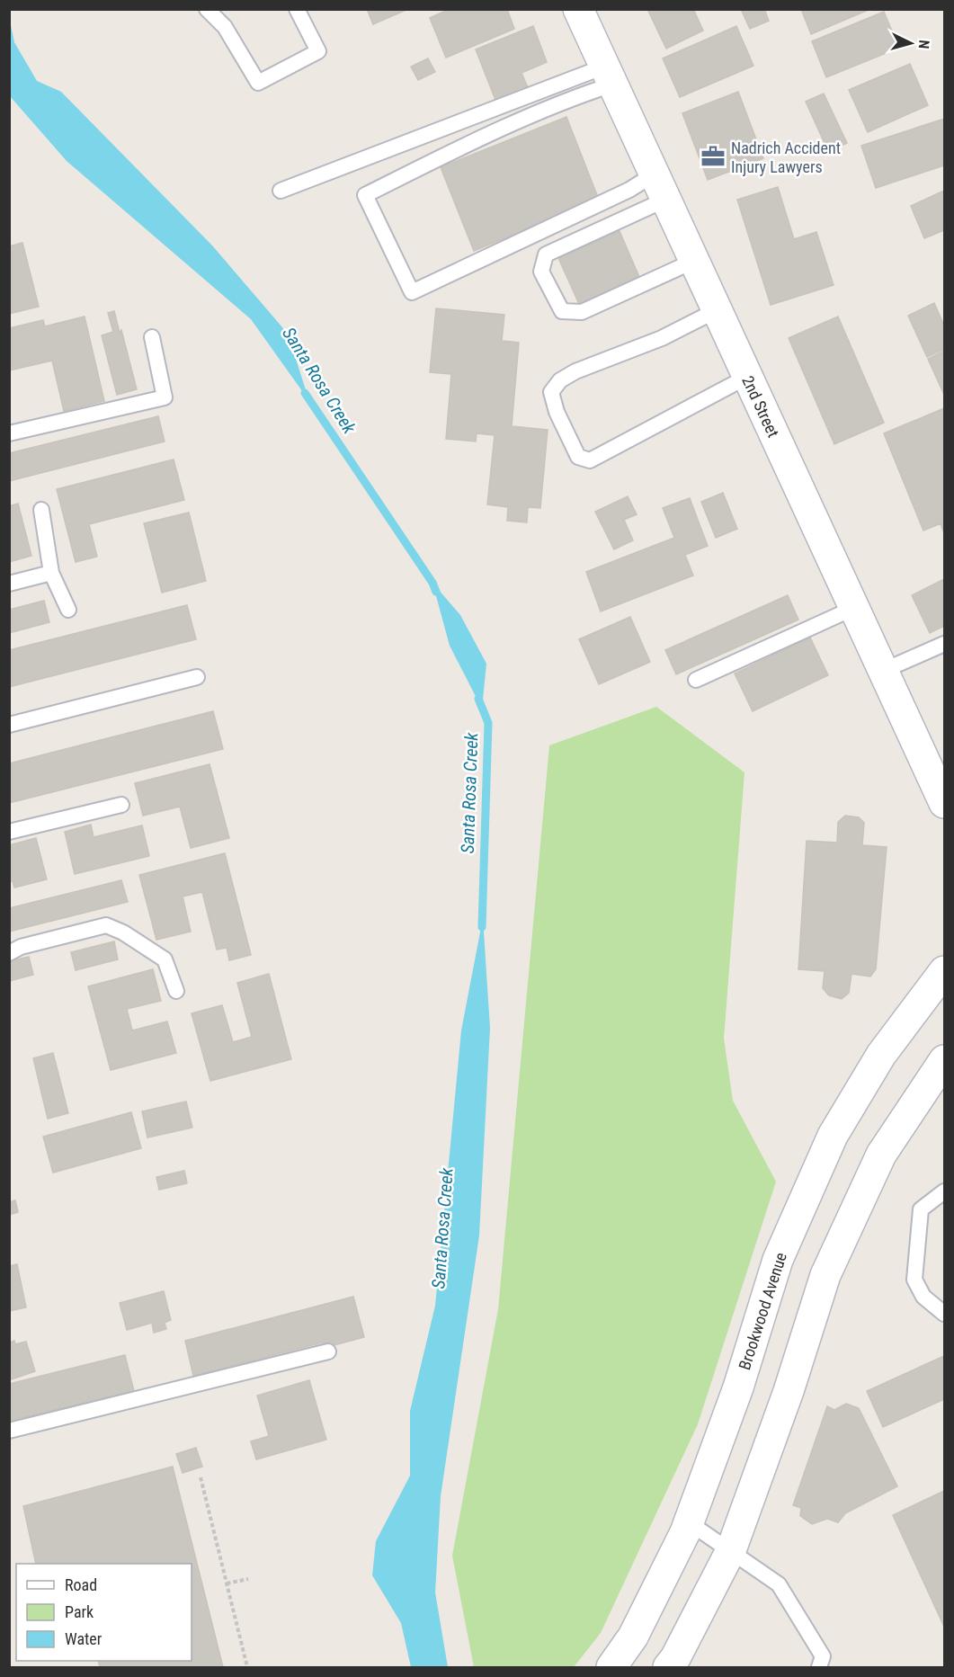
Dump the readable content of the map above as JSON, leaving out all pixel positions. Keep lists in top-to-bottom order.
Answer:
{
  "streets": {
    "street": ["2nd Street", "Brookwood Avenue"]
  },
  "water": ["Santa Rosa Creek"],
  "places": {
    "office": ["Nadrich Accident Injury Lawyers"]
  },
  "legend": ["Road", "Park", "Water"],
  "north": "right"
}
